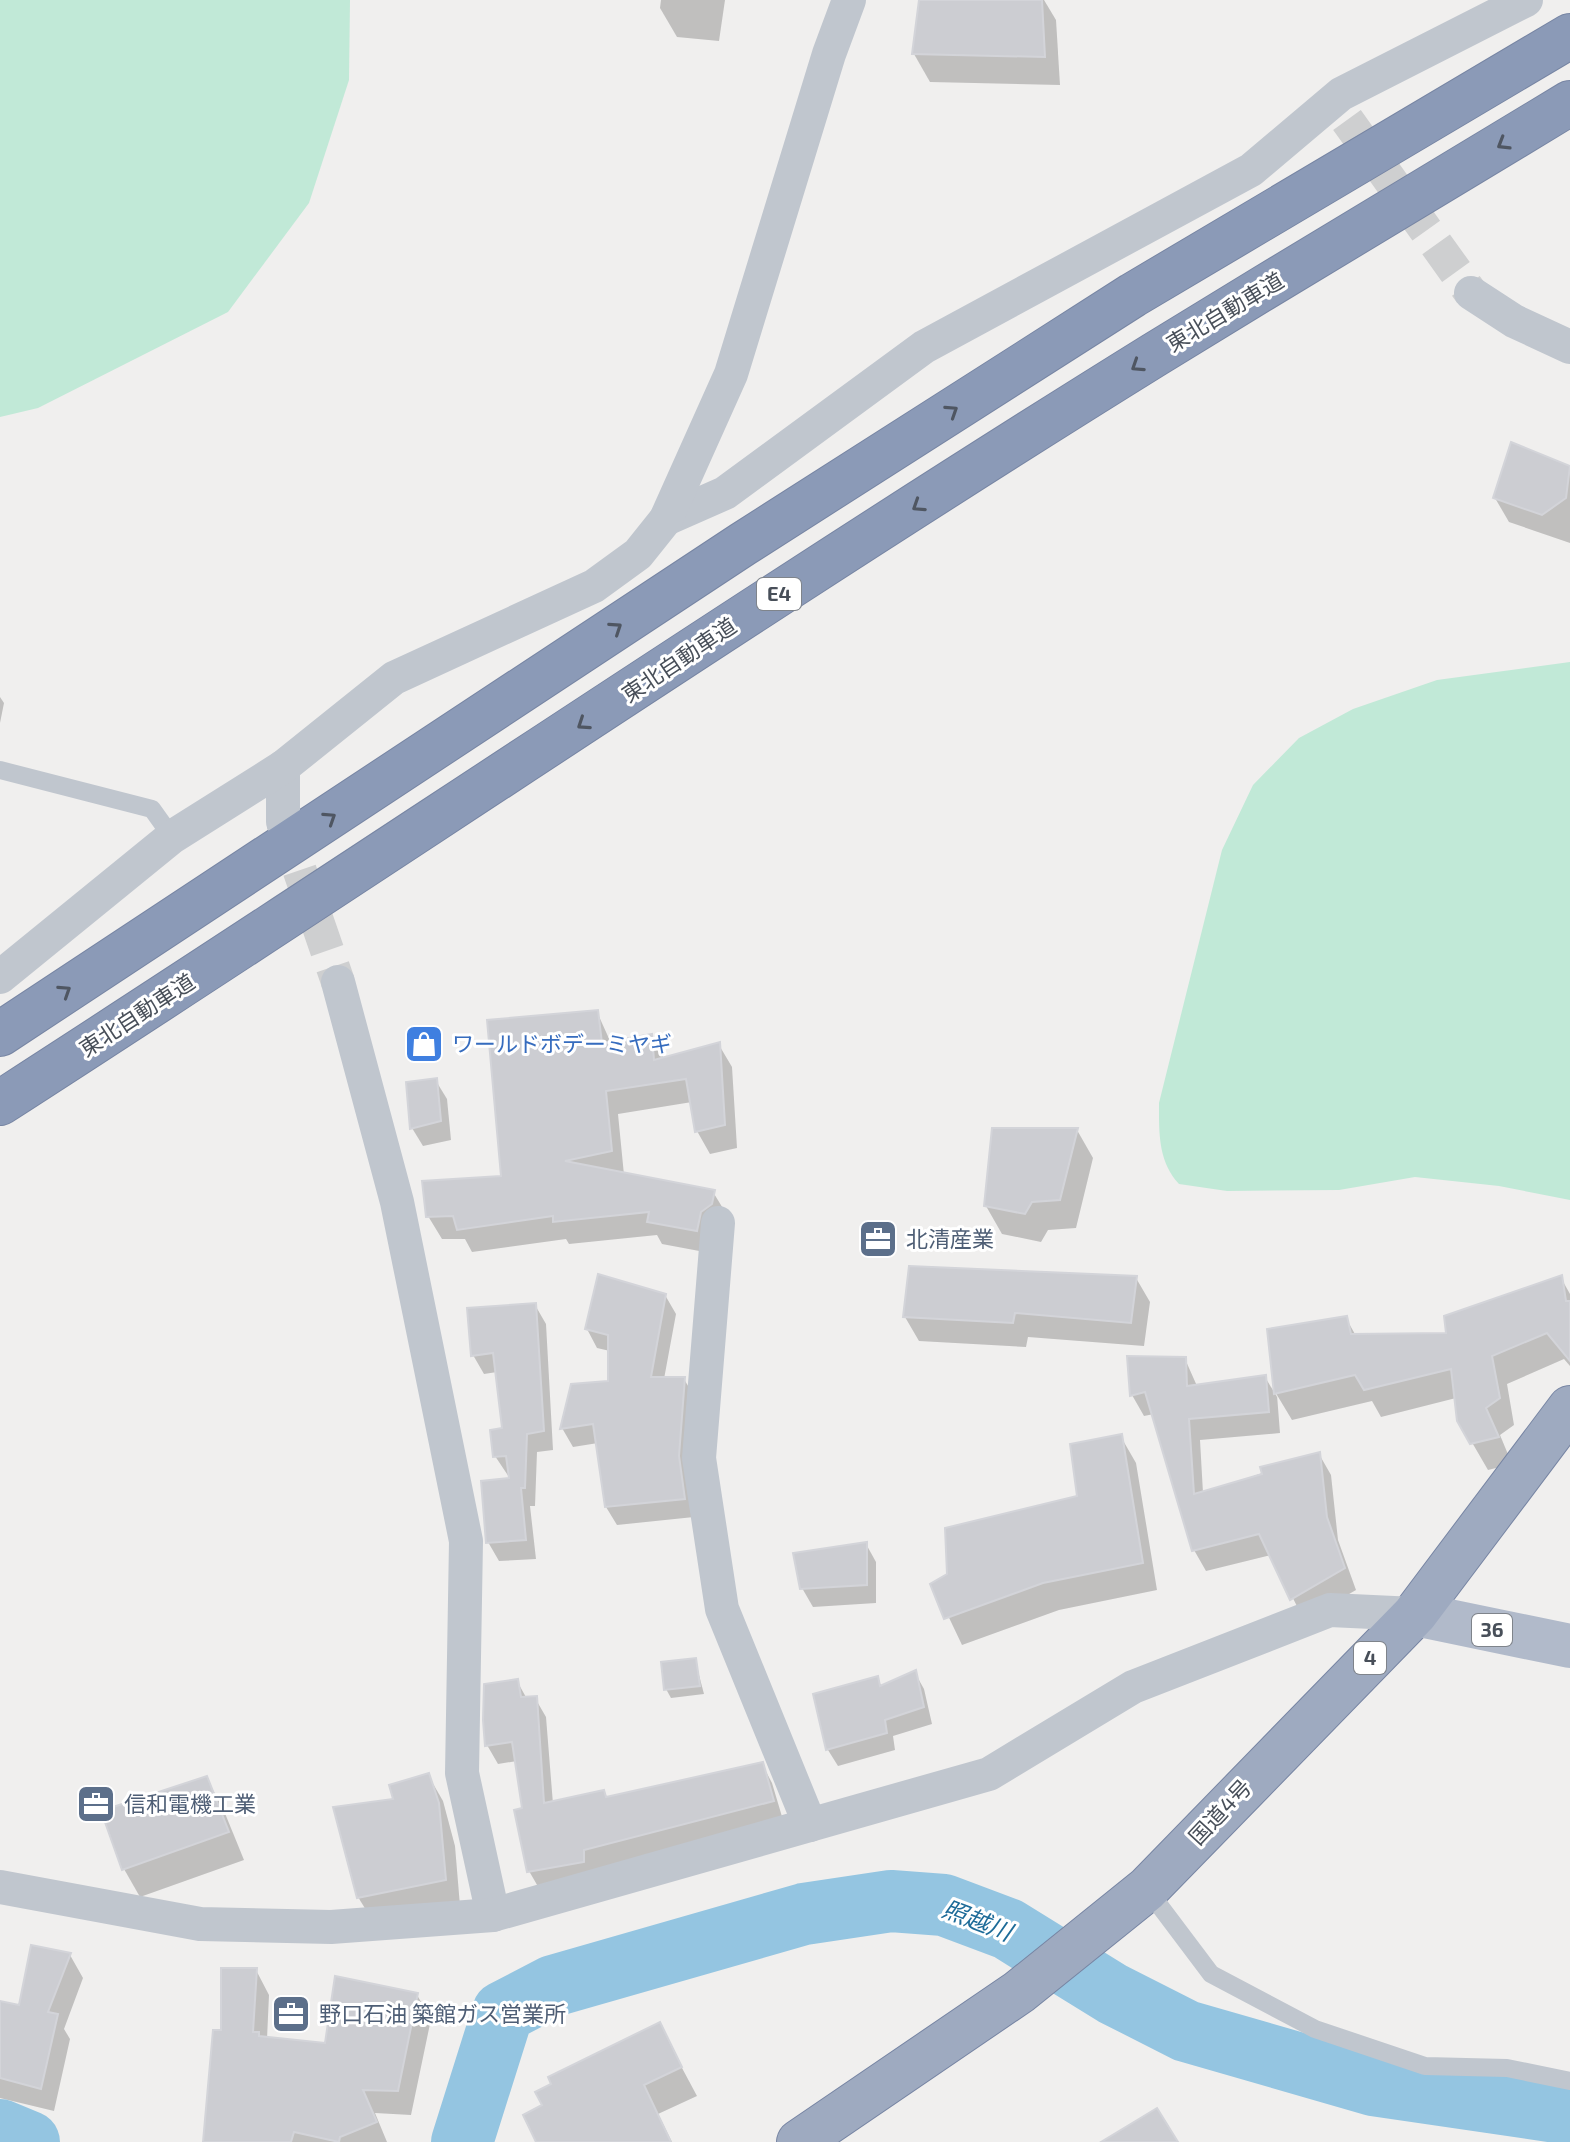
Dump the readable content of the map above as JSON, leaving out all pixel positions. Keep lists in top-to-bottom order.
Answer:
{
  "streets": {
    "highway": [
      "東北自動車道",
      "E4",
      "4",
      "国道4号"
    ],
    "main road": ["36"]
  },
  "crossings": [
    ["36", "国道4号"]
  ],
  "water": ["照越川"],
  "places": {
    "shop": ["ワールドボデーミヤギ"],
    "office": ["北清産業", "信和電機工業", "野口石油 築館ガス営業所"]
  }
}
